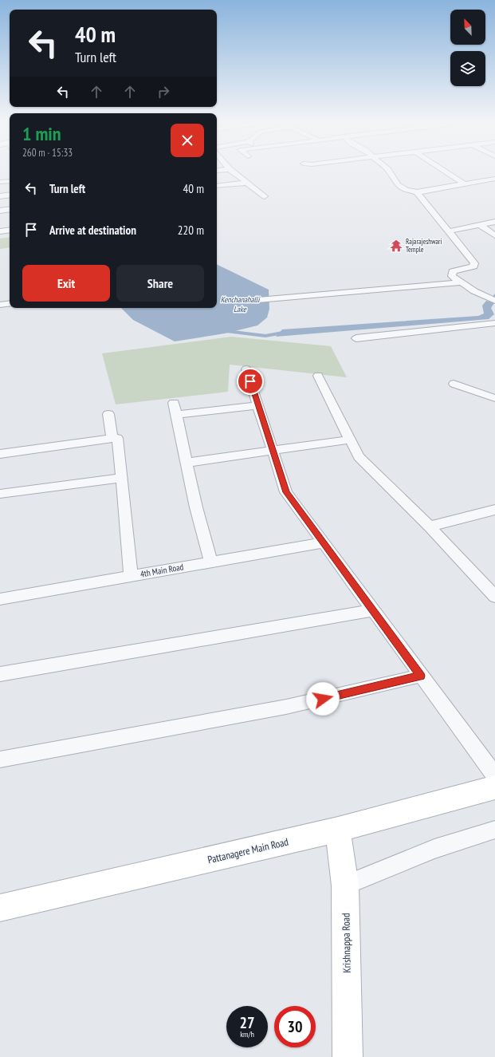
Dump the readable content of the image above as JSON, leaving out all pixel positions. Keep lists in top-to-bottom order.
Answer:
{
  "streets": {
    "street": ["4th Main Road", "Pattanagere Main Road", "Krishnappa Road"]
  },
  "crossings": [
    ["Pattanagere Main Road", "Krishnappa Road"]
  ],
  "water": ["Kenchanahalli Lake"],
  "places": {
    "temple": ["Rajarajeshwari Temple"]
  },
  "north": "top left",
  "page": {
    "turn": ["40 m", "Turn left"],
    "heading": ["1 min", "260 m · 15:33"],
    "list": [
      {
        "name": "Turn left",
        "value": "40 m"
      },
      {
        "name": "Arrive at destination",
        "value": "220 m"
      }
    ],
    "buttons": ["Exit", "Share"],
    "speed": "27 km/h",
    "limit": "30"
  }
}
